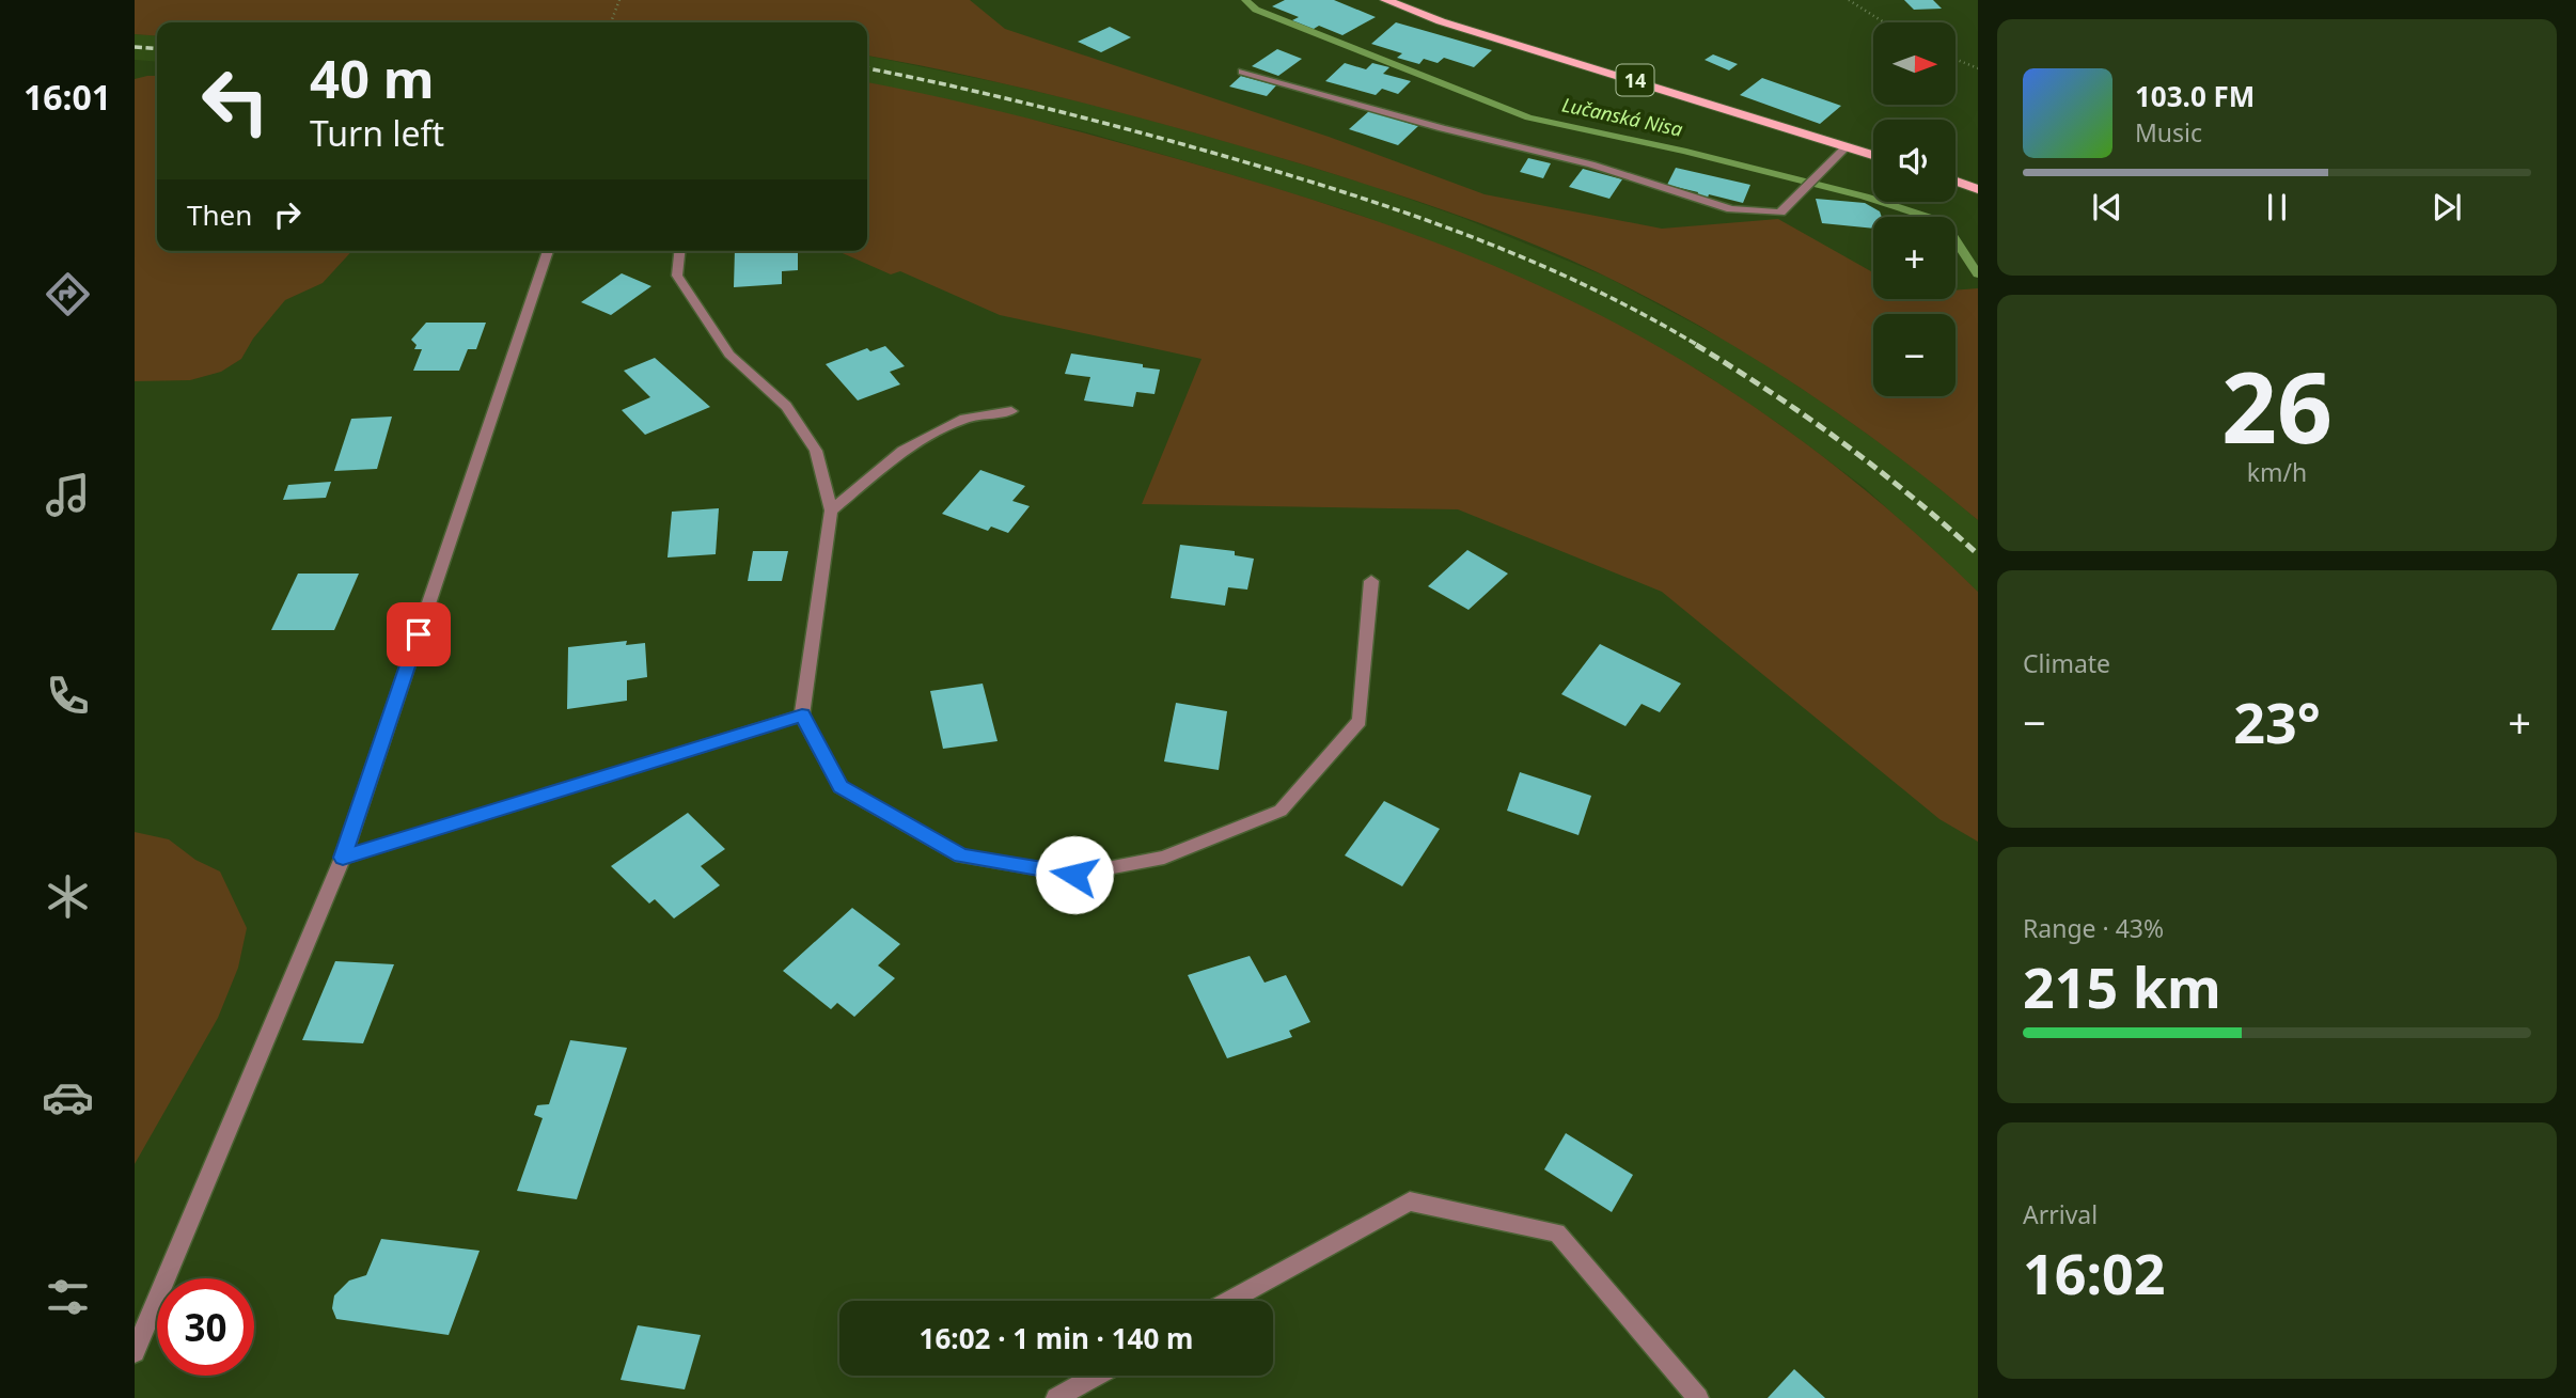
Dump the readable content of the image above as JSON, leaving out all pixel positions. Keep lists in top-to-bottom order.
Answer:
{
  "streets": {
    "main road": ["14"]
  },
  "water": ["Lučanská Nisa"],
  "north": "right",
  "page": {
    "tabs": "16:01",
    "map_buttons": ["+", "−"],
    "turn": ["40 m", "Turn left"],
    "song": ["103.0 FM", "Music"],
    "then": "Then",
    "tile": [
      ["26", "km/h"],
      "Climate",
      ["Range · 43%", "215 km"],
      ["Arrival", "16:02"]
    ],
    "heat": ["−", "23°", "+"],
    "limit": "30",
    "trip": "16:02 · 1 min · 140 m"
  }
}
